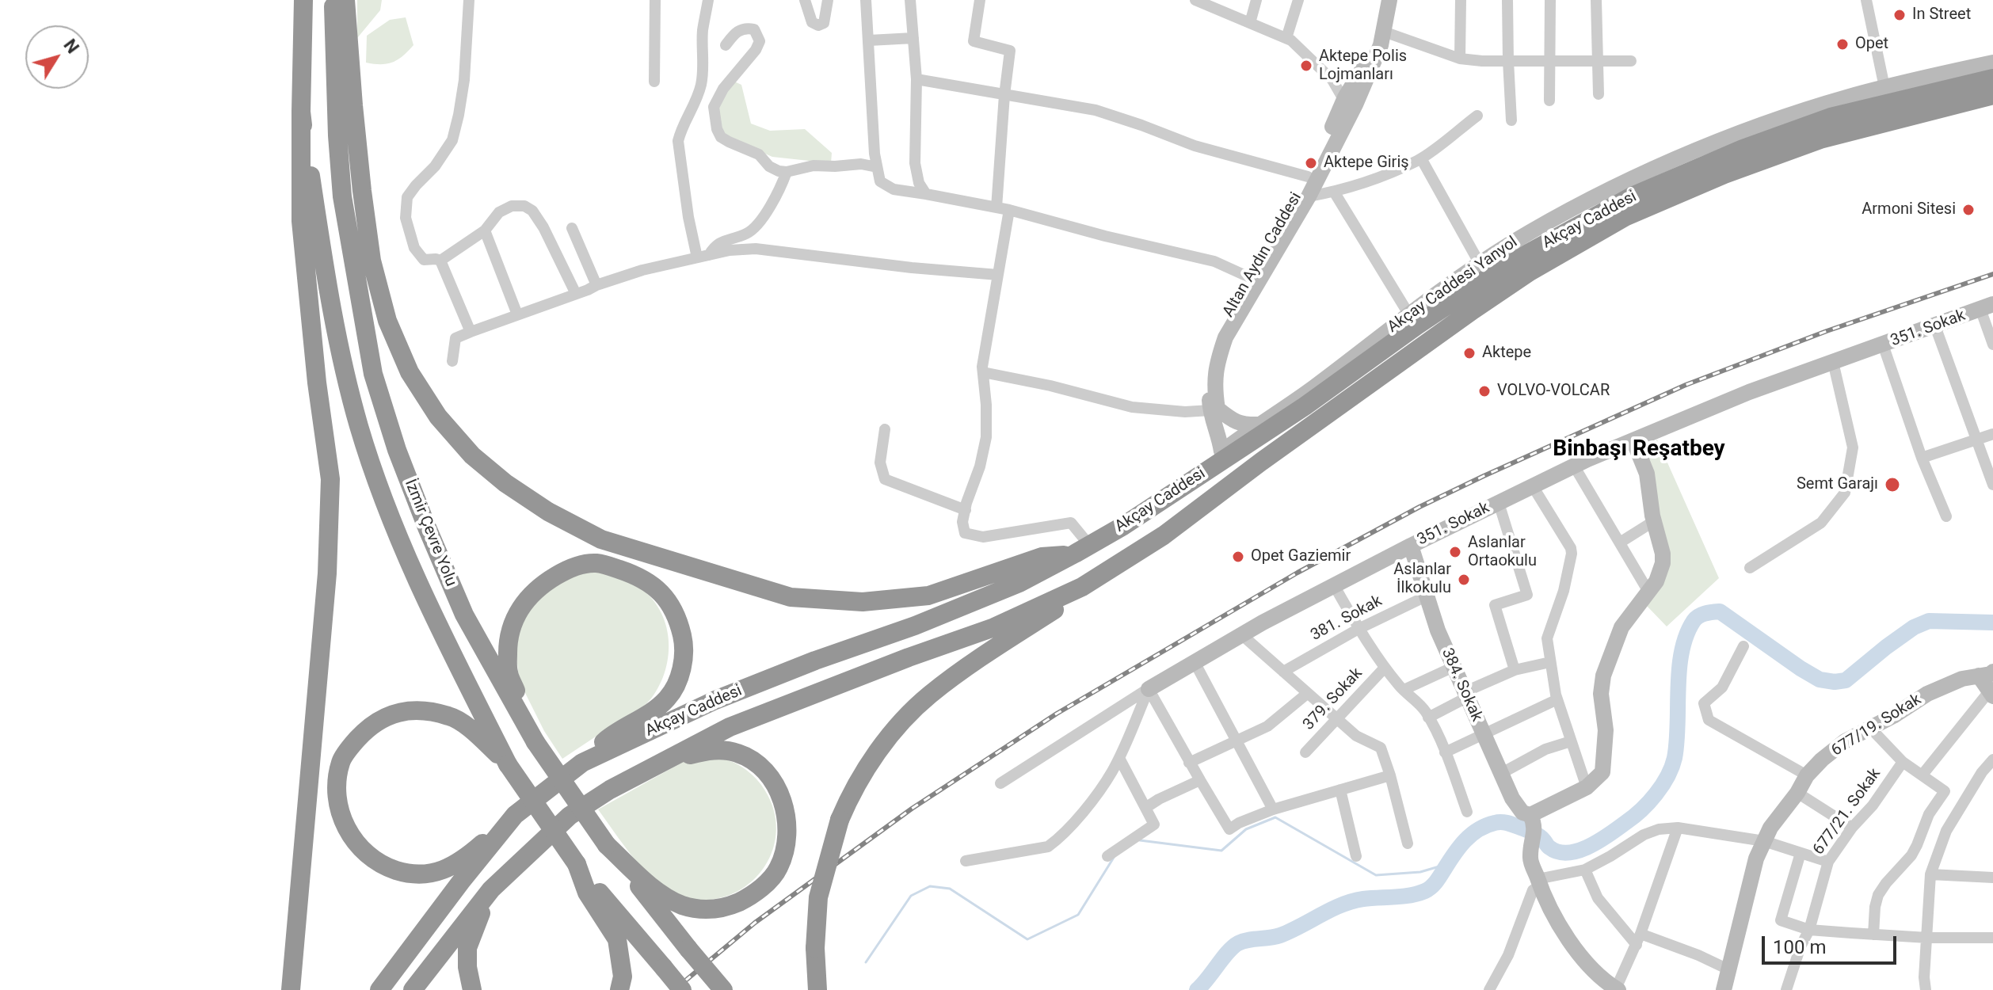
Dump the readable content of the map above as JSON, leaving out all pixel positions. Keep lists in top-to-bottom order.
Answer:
{
  "streets": {
    "highway": ["Akçay Caddesi", "İzmir Çevre Yolu"],
    "main road": [
      "Altan Aydın Caddesi",
      "Akçay Caddesi Yanyol",
      "351. Sokak",
      "384. Sokak",
      "677/19. Sokak"
    ],
    "street": ["381. Sokak", "379. Sokak", "677/21. Sokak"]
  },
  "crossings": [
    ["Altan Aydın Caddesi", "Akçay Caddesi Yanyol"],
    ["351. Sokak", "384. Sokak"],
    ["381. Sokak", "384. Sokak"]
  ],
  "districts": ["Binbaşı Reşatbey"],
  "places": [
    "In Street",
    "Opet",
    "Aktepe Polis Lojmanları",
    "Aktepe Giriş",
    "Armoni Sitesi",
    "Aktepe",
    "VOLVO-VOLCAR",
    "Semt Garajı",
    "Aslanlar Ortaokulu",
    "Opet Gaziemir",
    "Aslanlar İlkokulu"
  ],
  "scale_bar": "100 m",
  "north": "top right"
}
